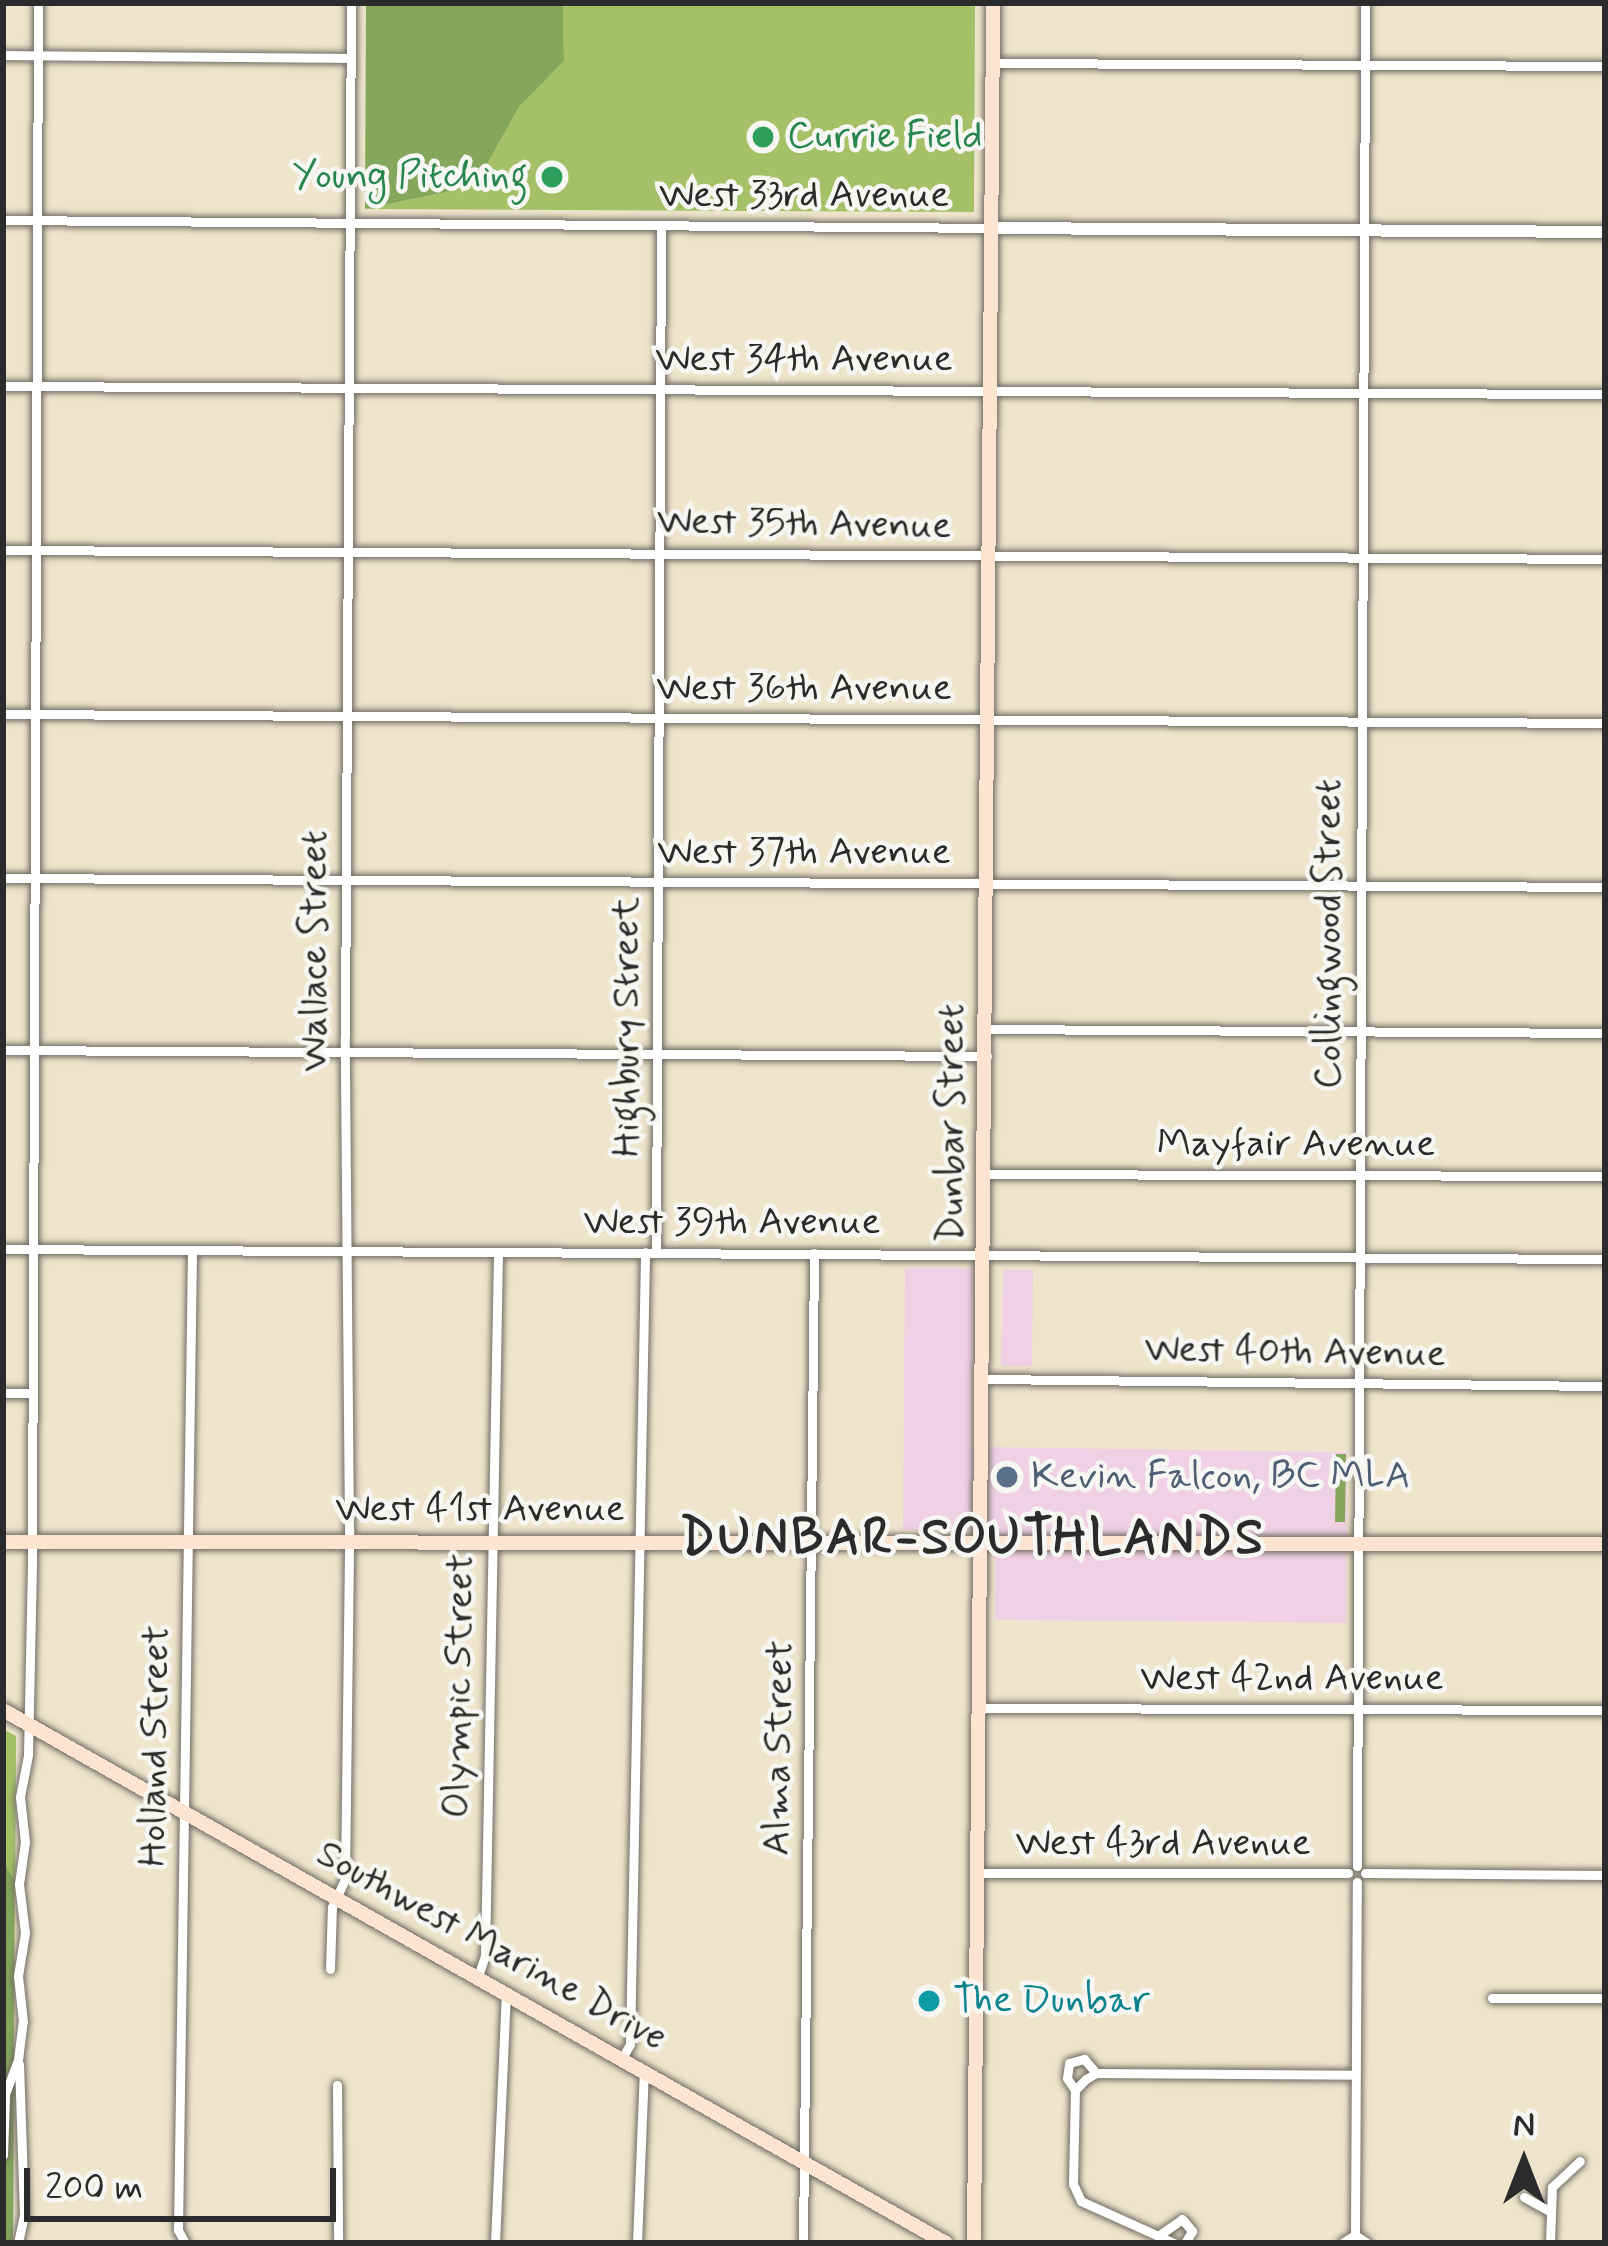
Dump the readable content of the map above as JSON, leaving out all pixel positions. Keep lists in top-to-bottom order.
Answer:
{
  "streets": {
    "main road": ["Dunbar Street", "West 41st Avenue", "Southwest Marine Drive"],
    "street": [
      "West 33rd Avenue",
      "West 34th Avenue",
      "West 35th Avenue",
      "West 36th Avenue",
      "West 37th Avenue",
      "Collingwood Street",
      "Wallace Street",
      "Highbury Street",
      "Mayfair Avenue",
      "West 39th Avenue",
      "West 40th Avenue",
      "West 42nd Avenue",
      "Olympic Street",
      "Holland Street",
      "Alma Street",
      "West 43rd Avenue"
    ]
  },
  "crossings": [
    ["West 33rd Avenue", "Collingwood Street"],
    ["West 33rd Avenue", "Wallace Street"],
    ["West 33rd Avenue", "Highbury Street"],
    ["West 33rd Avenue", "Dunbar Street"],
    ["West 34th Avenue", "Collingwood Street"],
    ["West 34th Avenue", "Wallace Street"],
    ["West 34th Avenue", "Highbury Street"],
    ["West 34th Avenue", "Dunbar Street"],
    ["West 35th Avenue", "Collingwood Street"],
    ["West 35th Avenue", "Wallace Street"],
    ["West 35th Avenue", "Highbury Street"],
    ["West 35th Avenue", "Dunbar Street"],
    ["West 36th Avenue", "Collingwood Street"],
    ["West 36th Avenue", "Wallace Street"],
    ["West 36th Avenue", "Highbury Street"],
    ["West 36th Avenue", "Dunbar Street"],
    ["West 37th Avenue", "Collingwood Street"],
    ["West 37th Avenue", "Wallace Street"],
    ["West 37th Avenue", "Highbury Street"],
    ["West 37th Avenue", "Dunbar Street"],
    ["Collingwood Street", "Mayfair Avenue"],
    ["Collingwood Street", "West 39th Avenue"],
    ["Collingwood Street", "West 40th Avenue"],
    ["Collingwood Street", "West 41st Avenue"],
    ["Collingwood Street", "West 42nd Avenue"],
    ["Collingwood Street", "West 43rd Avenue"],
    ["Wallace Street", "West 39th Avenue"],
    ["Wallace Street", "West 41st Avenue"],
    ["Wallace Street", "Southwest Marine Drive"],
    ["Highbury Street", "West 39th Avenue"],
    ["Highbury Street", "West 41st Avenue"],
    ["Highbury Street", "Southwest Marine Drive"],
    ["Dunbar Street", "Mayfair Avenue"],
    ["Dunbar Street", "West 39th Avenue"],
    ["Dunbar Street", "West 40th Avenue"],
    ["Dunbar Street", "West 41st Avenue"],
    ["Dunbar Street", "West 42nd Avenue"],
    ["Dunbar Street", "West 43rd Avenue"],
    ["West 39th Avenue", "Olympic Street"],
    ["West 39th Avenue", "Holland Street"],
    ["West 39th Avenue", "Alma Street"],
    ["West 41st Avenue", "Olympic Street"],
    ["West 41st Avenue", "Holland Street"],
    ["West 41st Avenue", "Alma Street"],
    ["Olympic Street", "Southwest Marine Drive"],
    ["Holland Street", "Southwest Marine Drive"],
    ["Alma Street", "Southwest Marine Drive"]
  ],
  "districts": ["DUNBAR-SOUTHLANDS"],
  "places": [
    "Currie Field",
    "Young Pitching",
    "Kevin Falcon, BC MLA",
    "The Dunbar"
  ],
  "scale_bar": "200 m",
  "north": "top"
}
